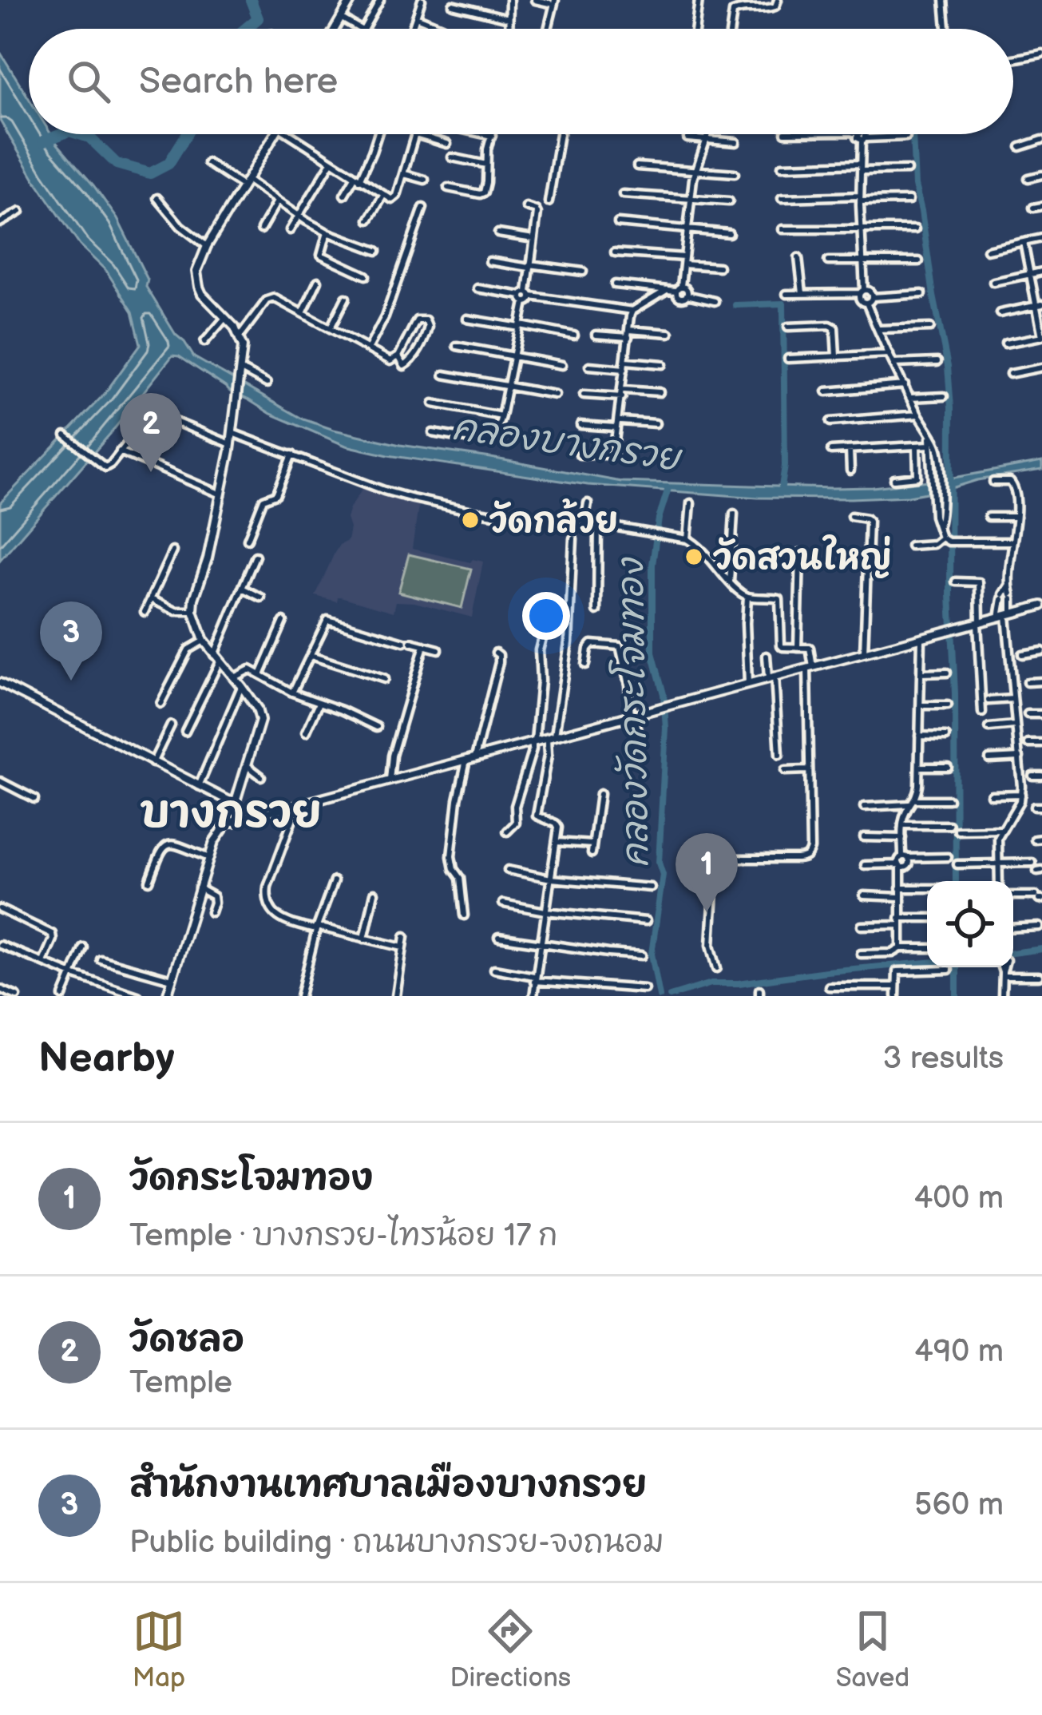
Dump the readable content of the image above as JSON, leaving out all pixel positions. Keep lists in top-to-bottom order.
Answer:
{
  "districts": ["บางกรวย"],
  "water": ["คลองบางกรวย", "คลองวัดกระโจมทอง"],
  "places": ["วัดกล้วย", "วัดสวนใหญ่"],
  "page": {
    "search": "Search here",
    "pins": ["2", "3", "1"],
    "heading": ["Nearby", "3 results"],
    "list": [
      {
        "mark": "1",
        "name": "วัดกระโจมทอง",
        "note": "Temple · บางกรวย-ไทรน้อย 17 ก",
        "value": "400 m"
      },
      {
        "mark": "2",
        "name": "วัดชลอ",
        "note": "Temple",
        "value": "490 m"
      },
      {
        "mark": "3",
        "name": "สำนักงานเทศบาลเมืองบางกรวย",
        "note": "Public building · ถนนบางกรวย-จงถนอม",
        "value": "560 m"
      }
    ],
    "nav": ["Map", "Directions", "Saved"]
  }
}
